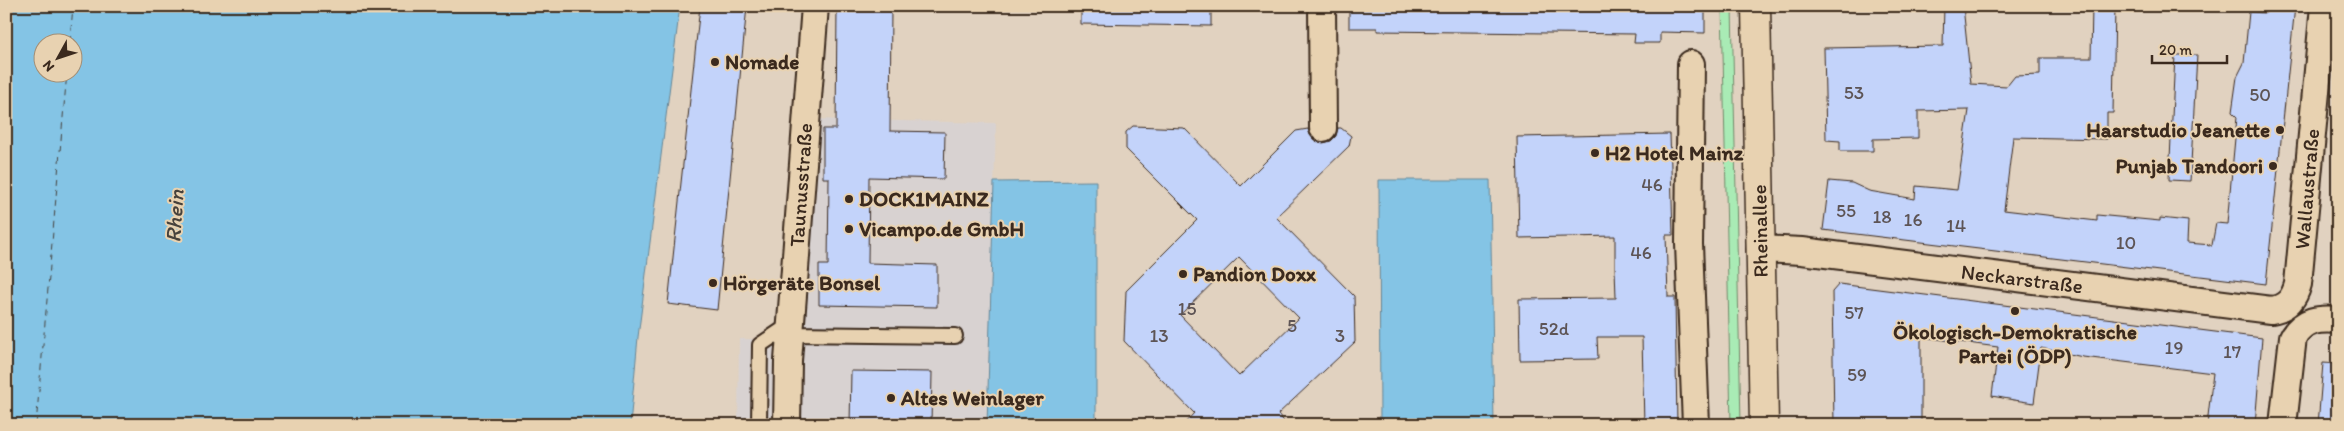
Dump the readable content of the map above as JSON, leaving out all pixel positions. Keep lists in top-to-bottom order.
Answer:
{
  "streets": {
    "main road": ["Rheinallee"],
    "street": ["Taunusstraße", "Wallaustraße", "Neckarstraße"]
  },
  "crossings": [
    ["Wallaustraße", "Neckarstraße"],
    ["Rheinallee", "Neckarstraße"]
  ],
  "water": ["Rhein"],
  "places": [
    "Nomade",
    "Haarstudio Jeanette",
    "H2 Hotel Mainz",
    "Punjab Tandoori",
    "DOCK1MAINZ",
    "Vicampo.de GmbH",
    "Pandion Doxx",
    "Hörgeräte Bonsel",
    "Ökologisch-Demokratische Partei (ÖDP)",
    "Altes Weinlager"
  ],
  "house_numbers": [
    "53",
    "50",
    "46",
    "55",
    "18",
    "16",
    "14",
    "10",
    "46",
    "15",
    "57",
    "5",
    "52d",
    "13",
    "3",
    "19",
    "17",
    "59"
  ],
  "scale_bar": "20 m",
  "north": "bottom left"
}
